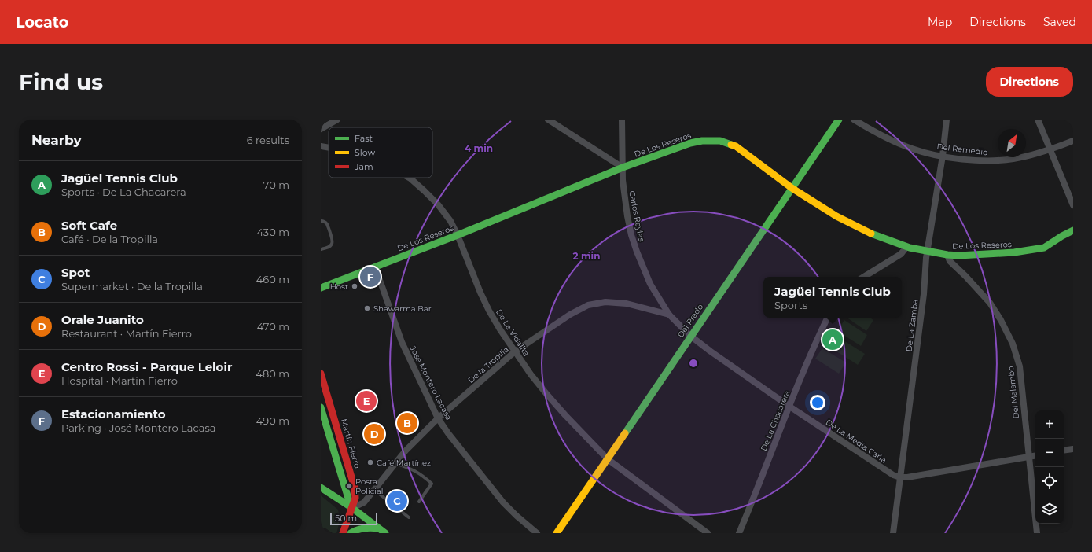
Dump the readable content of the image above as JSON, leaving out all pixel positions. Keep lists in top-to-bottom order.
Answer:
{
  "streets": {
    "street": [
      "De Los Reseros",
      "Del Remedio",
      "Carlos Reyles",
      "Del Prado",
      "De La Zamba",
      "De La Vidalita",
      "De la Tropilla",
      "José Montero Lacasa",
      "Del Malambo",
      "De La Chacarera",
      "De La Media Caña",
      "Martín Fierro"
    ]
  },
  "crossings": [
    ["De Los Reseros", "Carlos Reyles"],
    ["De Los Reseros", "Del Prado"],
    ["De Los Reseros", "De La Zamba"],
    ["De Los Reseros", "De La Vidalita"],
    ["De Los Reseros", "José Montero Lacasa"],
    ["De Los Reseros", "Del Malambo"],
    ["Del Remedio", "De La Zamba"],
    ["Carlos Reyles", "Del Prado"],
    ["Carlos Reyles", "De la Tropilla"],
    ["Carlos Reyles", "De La Media Caña"],
    ["Del Prado", "De La Vidalita"],
    ["Del Prado", "De La Media Caña"],
    ["De La Zamba", "De La Media Caña"],
    ["De La Vidalita", "De la Tropilla"],
    ["De la Tropilla", "José Montero Lacasa"],
    ["De la Tropilla", "Martín Fierro"],
    ["De La Chacarera", "De La Media Caña"]
  ],
  "places": [
    "Host",
    "Shawarma Bar",
    "Café Martínez",
    "Posta Policial"
  ],
  "legend": ["Fast", "Slow", "Jam"],
  "scale_bar": "50 m",
  "north": "top right",
  "page": {
    "header": "Locato",
    "nav": ["Map", "Directions", "Saved"],
    "buttons": "Directions",
    "title": "Find us",
    "heading": ["Nearby", "6 results"],
    "list": [
      {
        "mark": "A",
        "name": "Jagüel Tennis Club",
        "note": "Sports · De La Chacarera",
        "value": "70 m"
      },
      {
        "mark": "B",
        "name": "Soft Cafe",
        "note": "Café · De la Tropilla",
        "value": "430 m"
      },
      {
        "mark": "C",
        "name": "Spot",
        "note": "Supermarket · De la Tropilla",
        "value": "460 m"
      },
      {
        "mark": "D",
        "name": "Orale Juanito",
        "note": "Restaurant · Martín Fierro",
        "value": "470 m"
      },
      {
        "mark": "E",
        "name": "Centro Rossi - Parque Leloir",
        "note": "Hospital · Martín Fierro",
        "value": "480 m"
      },
      {
        "mark": "F",
        "name": "Estacionamiento",
        "note": "Parking · José Montero Lacasa",
        "value": "490 m"
      }
    ],
    "pins": [
      "F",
      "A",
      "E",
      "B",
      "D",
      "C"
    ],
    "popup": ["Jagüel Tennis Club", "Sports"],
    "map_buttons": ["+", "−"],
    "scale": "50 m"
  },
  "rings": ["4 min", "2 min"]
}
